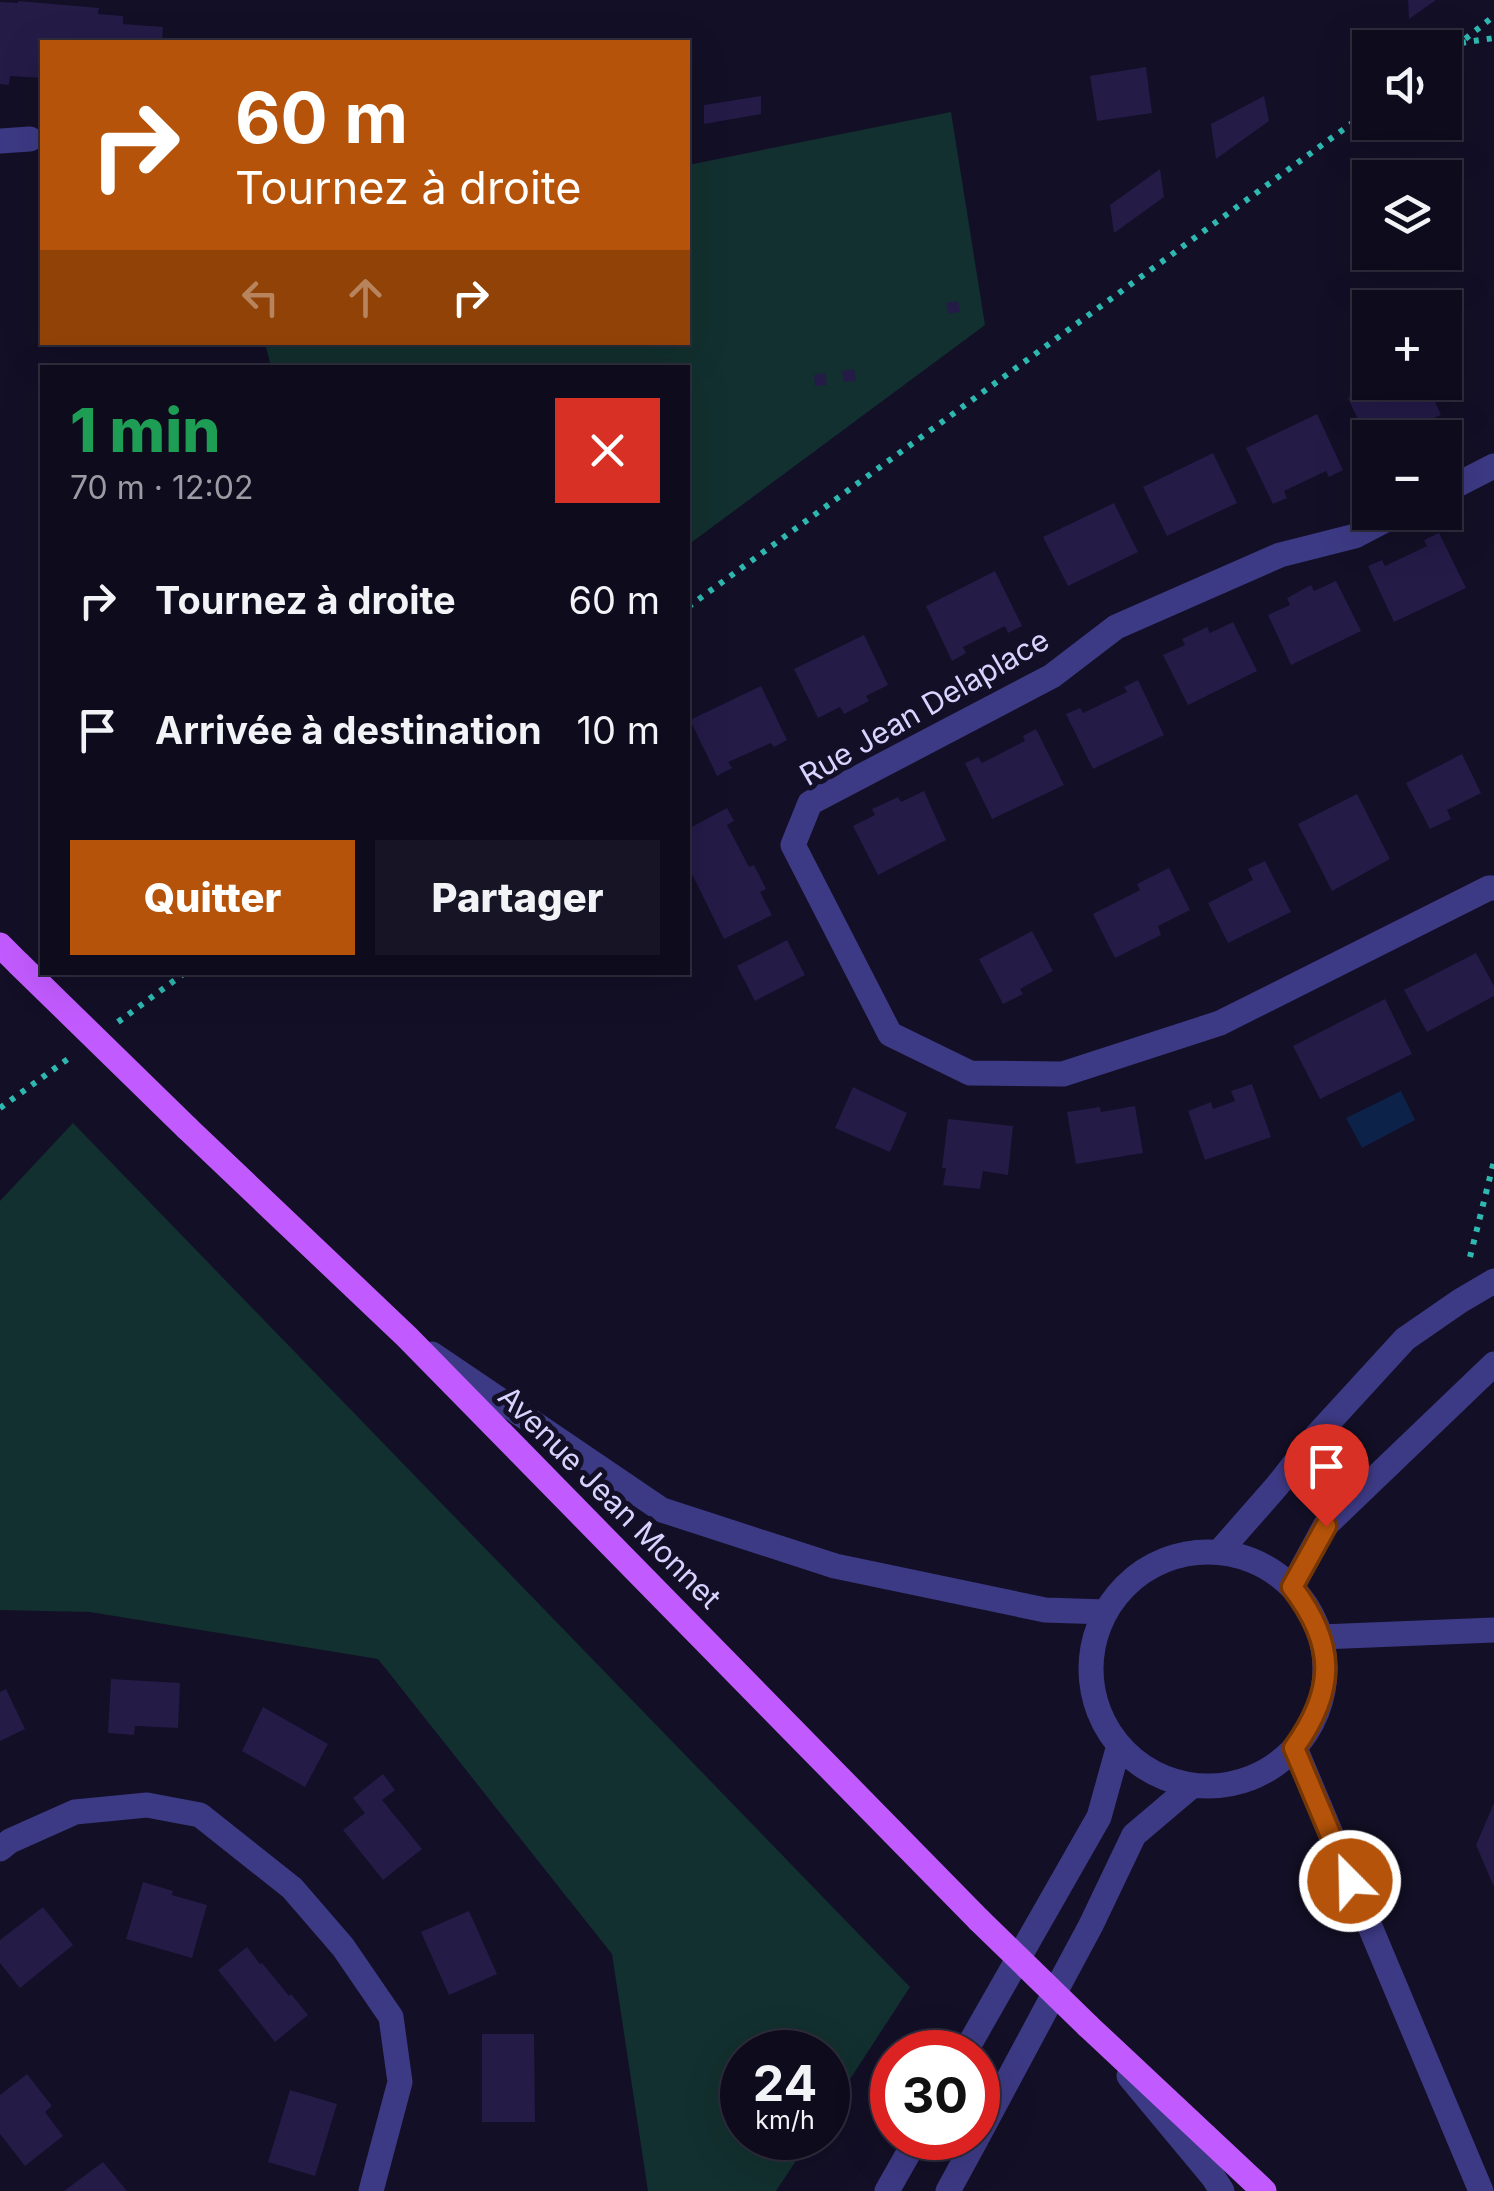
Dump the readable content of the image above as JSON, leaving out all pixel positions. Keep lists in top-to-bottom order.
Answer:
{
  "streets": {
    "main road": ["Avenue Jean Monnet"],
    "street": ["Rue Jean Delaplace"]
  },
  "page": {
    "map_buttons": ["+", "−"],
    "turn": ["60 m", "Tournez à droite"],
    "heading": ["1 min", "70 m · 12:02"],
    "list": [
      {
        "name": "Tournez à droite",
        "value": "60 m"
      },
      {
        "name": "Arrivée à destination",
        "value": "10 m"
      }
    ],
    "buttons": ["Quitter", "Partager"],
    "speed": "24 km/h",
    "limit": "30"
  }
}
